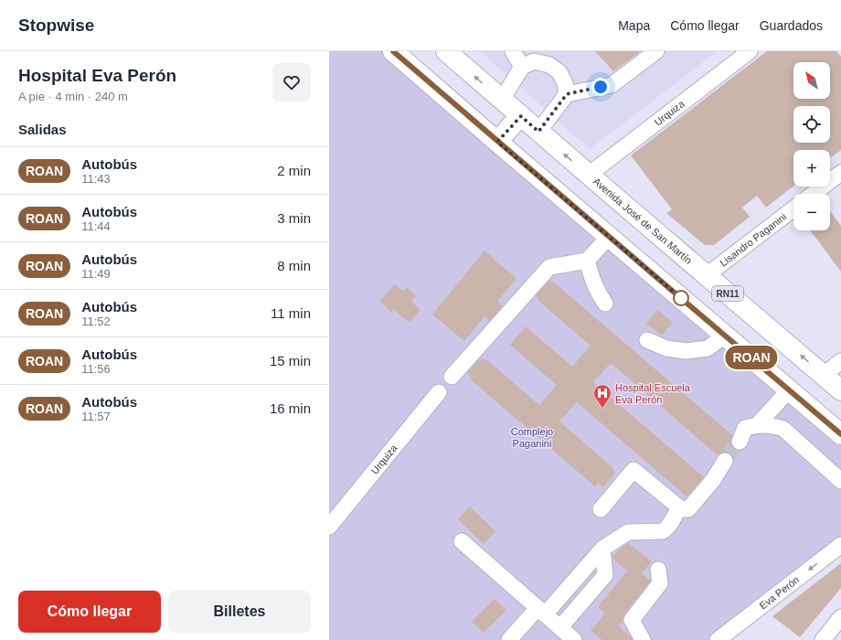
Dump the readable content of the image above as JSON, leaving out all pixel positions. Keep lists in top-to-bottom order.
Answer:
{
  "streets": {
    "main road": ["Avenida José de San Martín", "RN11"],
    "street": ["Urquiza", "Lisandro Paganini", "Eva Perón"]
  },
  "crossings": [
    ["Urquiza", "Avenida José de San Martín"],
    ["Avenida José de San Martín", "Lisandro Paganini"]
  ],
  "parks": ["Complejo Paganini"],
  "places": {
    "hospital": ["Hospital Escuela Eva Perón"]
  },
  "lines": ["bus line ROAN"],
  "north": "top left",
  "page": {
    "header": "Stopwise",
    "nav": ["Mapa", "Cómo llegar", "Guardados"],
    "heading": [
      ["Hospital Eva Perón", "A pie · 4 min · 240 m"],
      "Salidas"
    ],
    "on_map": "ROAN",
    "map_buttons": ["+", "−"],
    "list": [
      {
        "mark": "ROAN",
        "name": "Autobús",
        "note": "11:43",
        "value": "2 min"
      },
      {
        "mark": "ROAN",
        "name": "Autobús",
        "note": "11:44",
        "value": "3 min"
      },
      {
        "mark": "ROAN",
        "name": "Autobús",
        "note": "11:49",
        "value": "8 min"
      },
      {
        "mark": "ROAN",
        "name": "Autobús",
        "note": "11:52",
        "value": "11 min"
      },
      {
        "mark": "ROAN",
        "name": "Autobús",
        "note": "11:56",
        "value": "15 min"
      },
      {
        "mark": "ROAN",
        "name": "Autobús",
        "note": "11:57",
        "value": "16 min"
      }
    ],
    "buttons": ["Cómo llegar", "Billetes"]
  }
}
